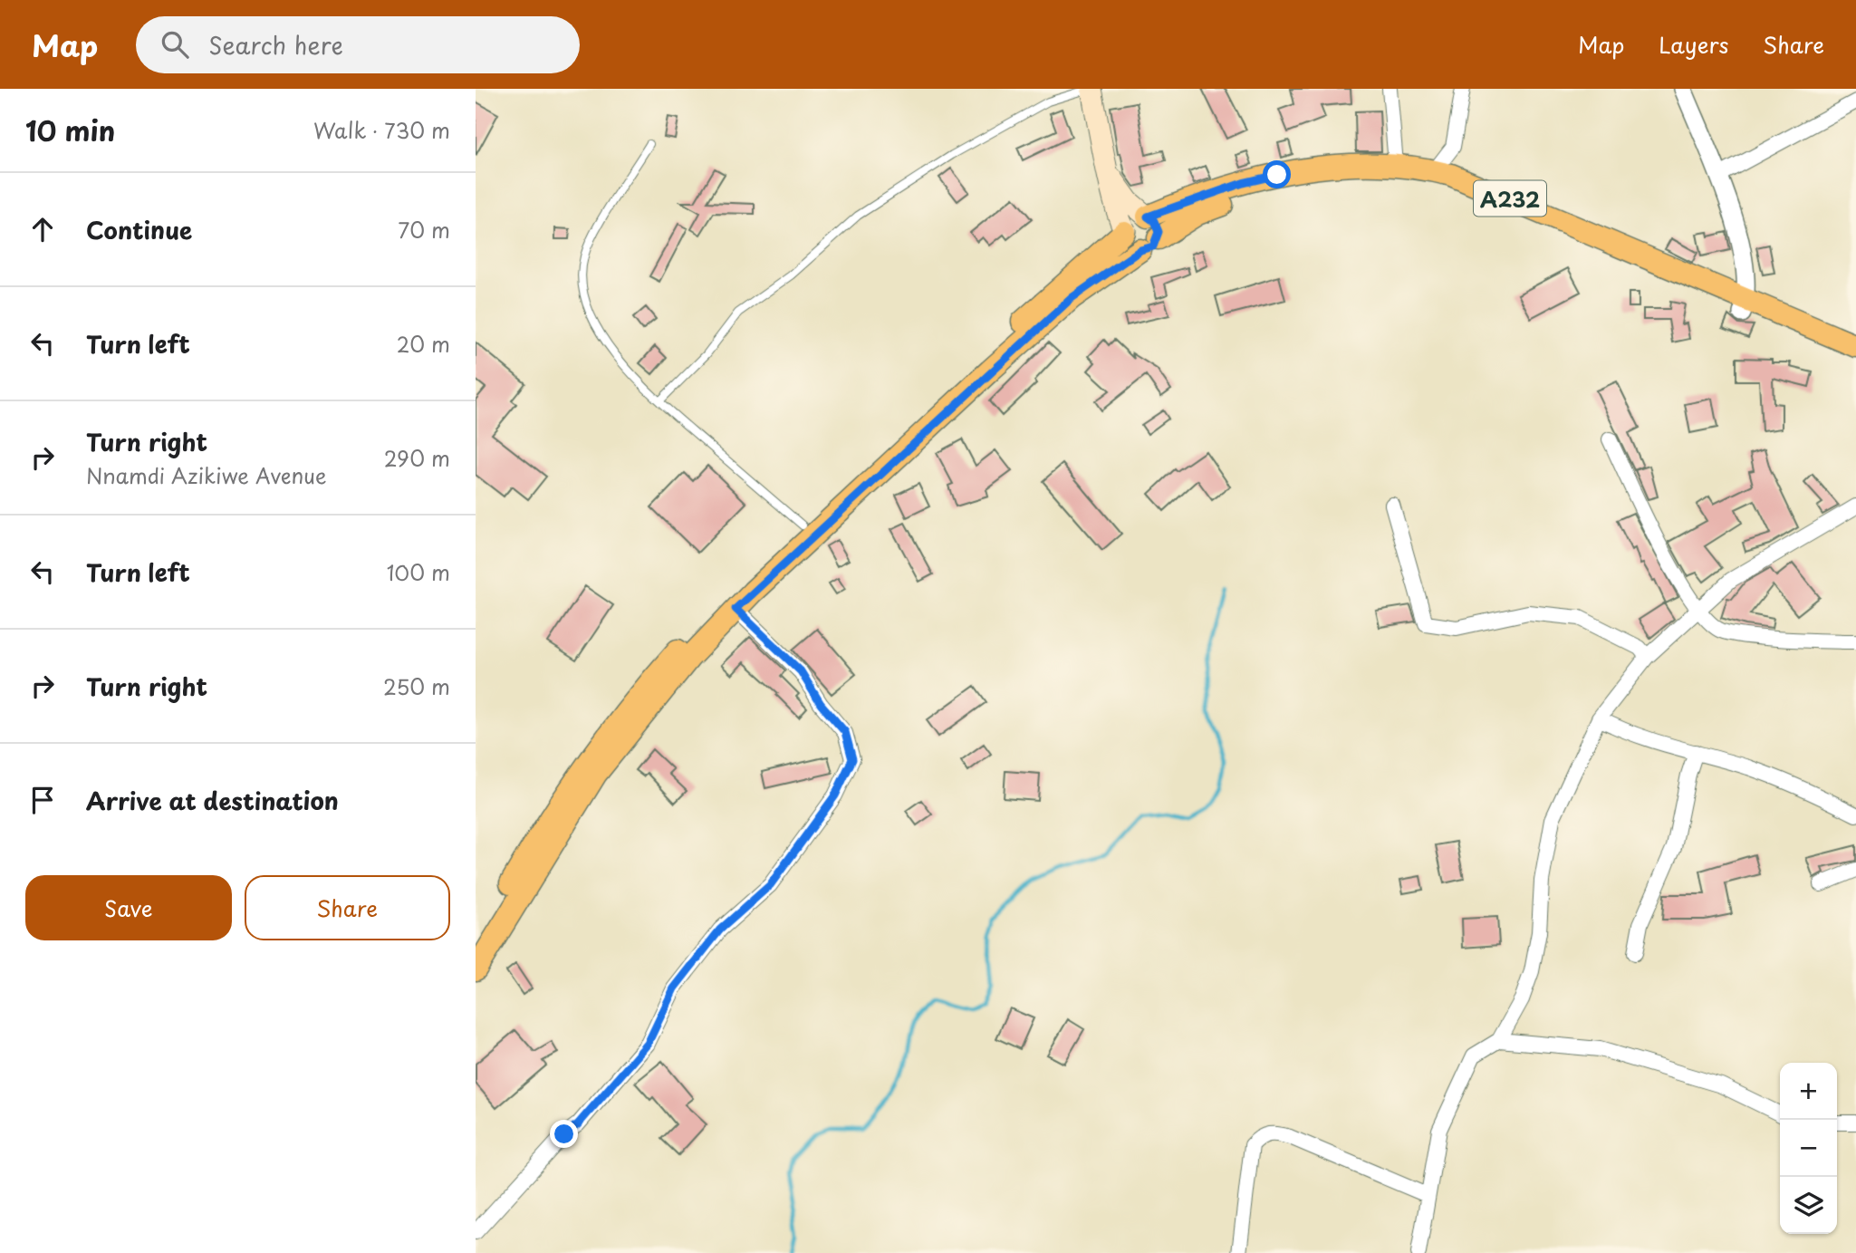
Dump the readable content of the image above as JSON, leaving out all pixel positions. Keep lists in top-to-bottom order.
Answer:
{
  "streets": {
    "main road": ["A232"]
  },
  "page": {
    "header": "Map",
    "search": "Search here",
    "nav": ["Map", "Layers", "Share"],
    "heading": ["10 min", "Walk · 730 m"],
    "list": [
      ["Continue", "70 m"],
      ["Turn left", "20 m"],
      ["Turn right", "Nnamdi Azikiwe Avenue", "290 m"],
      ["Turn left", "100 m"],
      ["Turn right", "250 m"],
      "Arrive at destination"
    ],
    "buttons": ["Save", "Share"],
    "map_buttons": ["+", "−"]
  }
}
